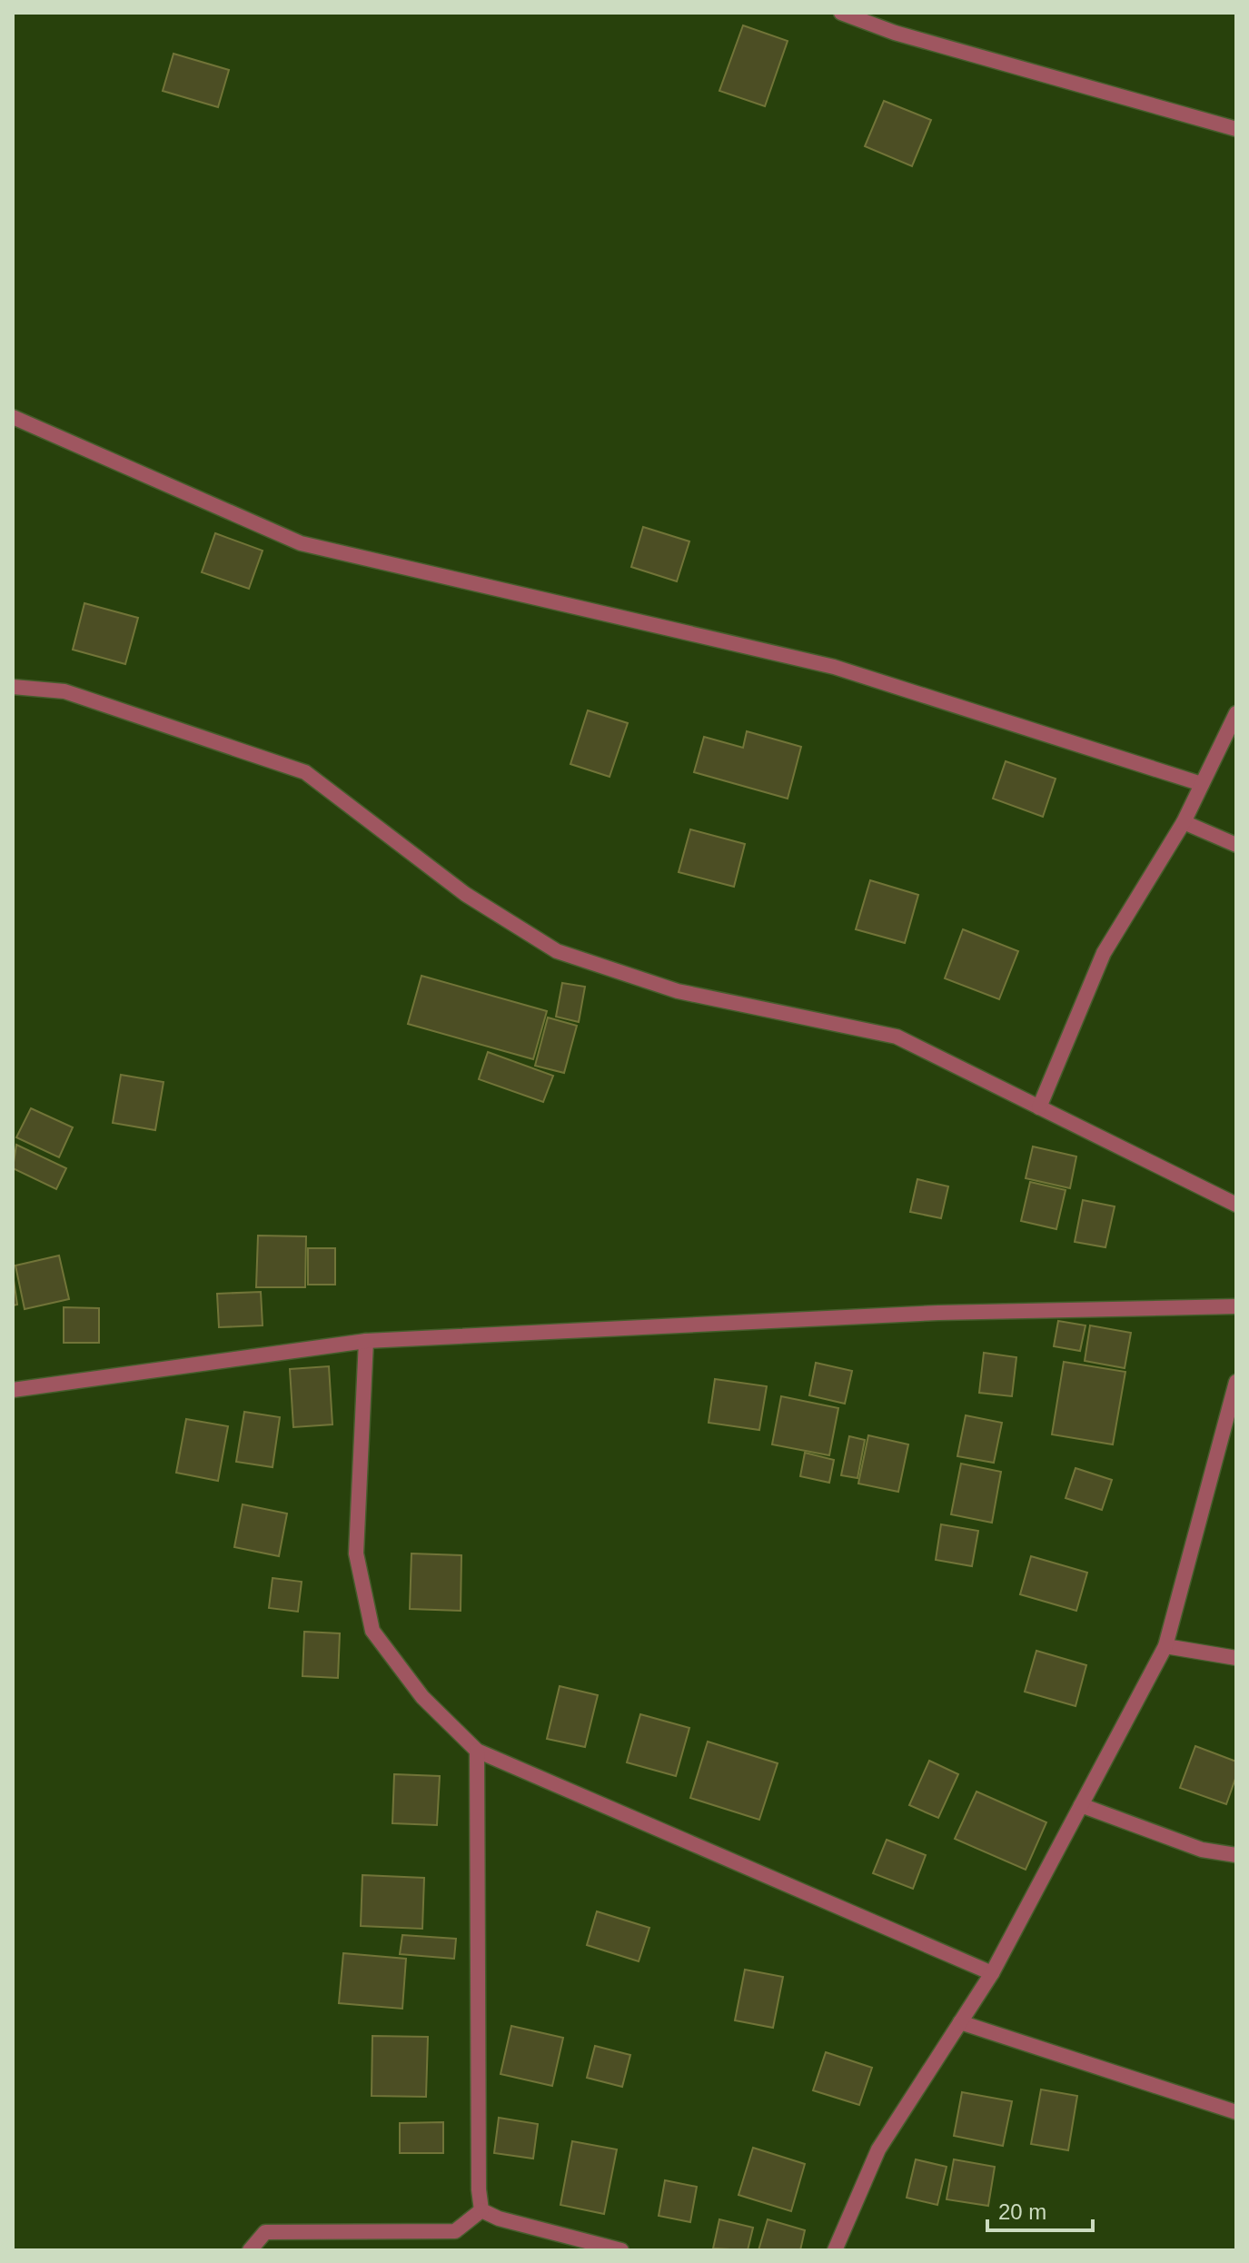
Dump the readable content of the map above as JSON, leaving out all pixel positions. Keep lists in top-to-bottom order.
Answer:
{
  "scale_bar": "20 m"
}
